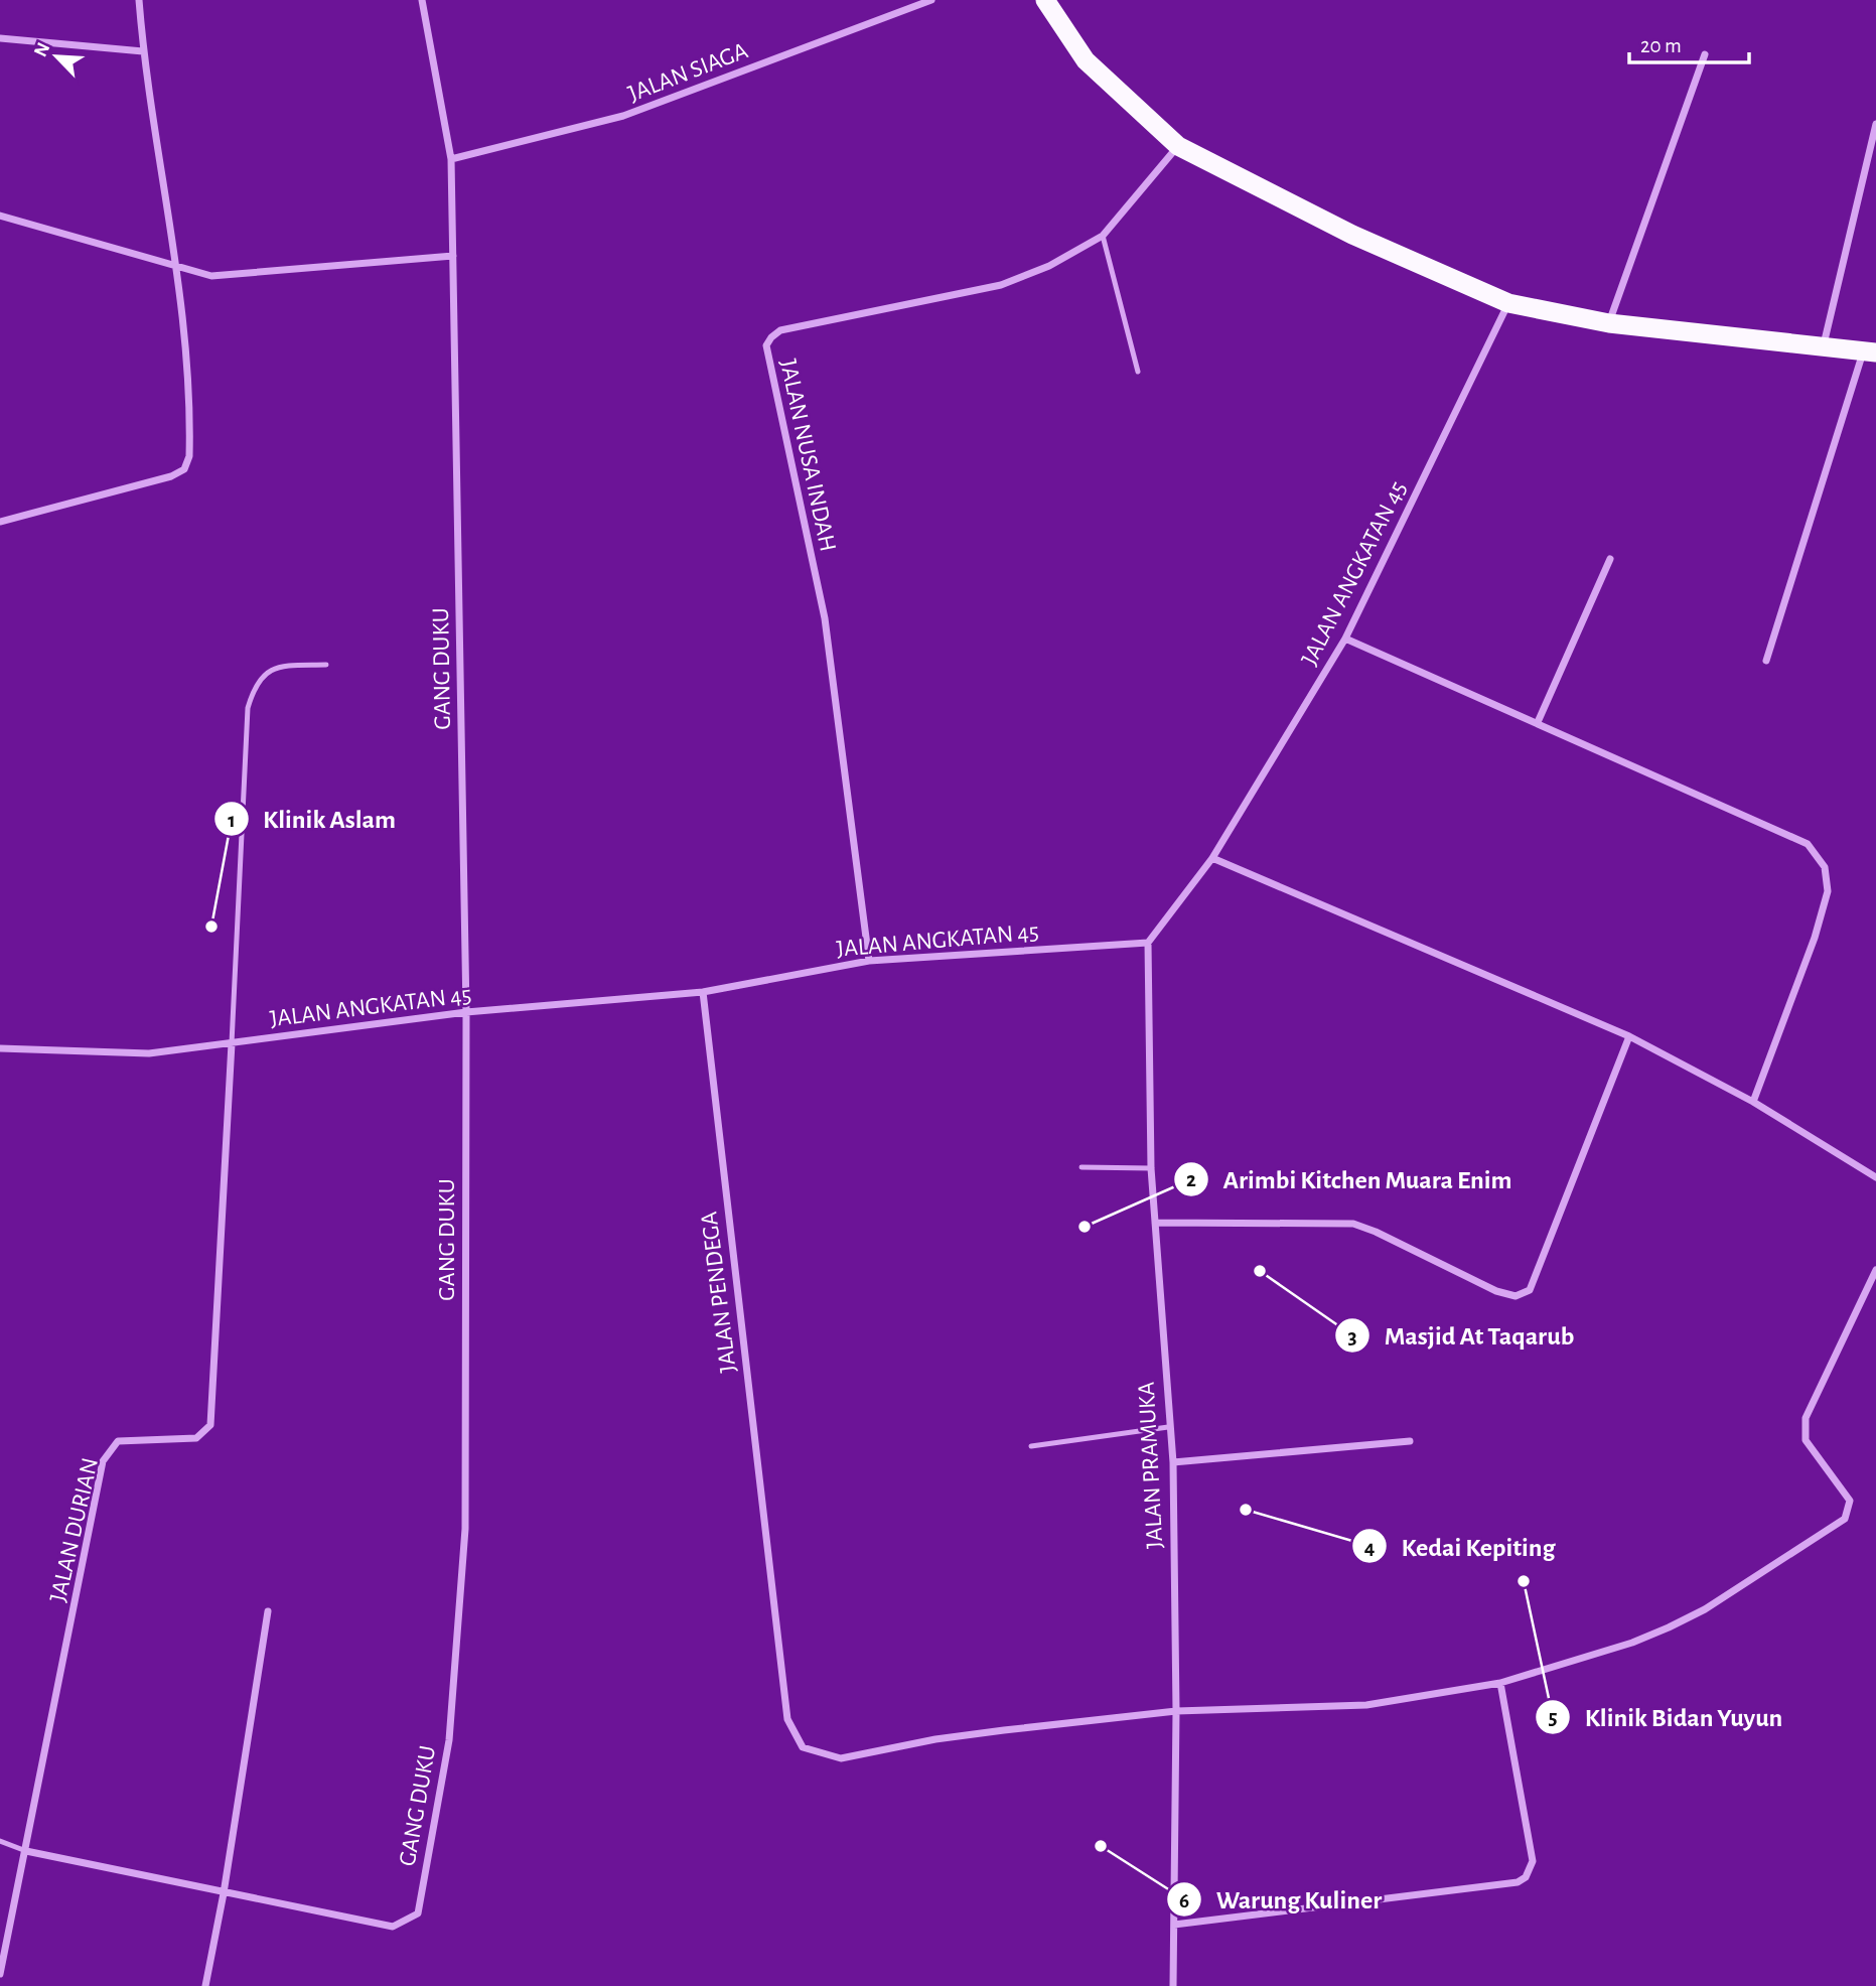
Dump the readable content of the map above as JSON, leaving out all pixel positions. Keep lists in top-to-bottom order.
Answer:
{
  "streets": {
    "street": [
      "JALAN SIAGA",
      "JALAN NUSA INDAH",
      "JALAN ANGKATAN 45",
      "GANG DUKU",
      "JALAN PENDEGA",
      "JALAN PRAMUKA",
      "JALAN DURIAN"
    ]
  },
  "crossings": [
    ["JALAN SIAGA", "GANG DUKU"],
    ["JALAN NUSA INDAH", "JALAN ANGKATAN 45"],
    ["JALAN ANGKATAN 45", "GANG DUKU"],
    ["JALAN ANGKATAN 45", "JALAN PENDEGA"],
    ["JALAN ANGKATAN 45", "JALAN PRAMUKA"],
    ["JALAN ANGKATAN 45", "JALAN DURIAN"],
    ["GANG DUKU", "JALAN DURIAN"],
    ["JALAN PENDEGA", "JALAN PRAMUKA"]
  ],
  "places": [
    "Klinik Aslam",
    "Arimbi Kitchen Muara Enim",
    "Masjid At Taqarub",
    "Kedai Kepiting",
    "Klinik Bidan Yuyun",
    "Warung Kuliner"
  ],
  "scale_bar": "20 m",
  "north": "top left"
}
